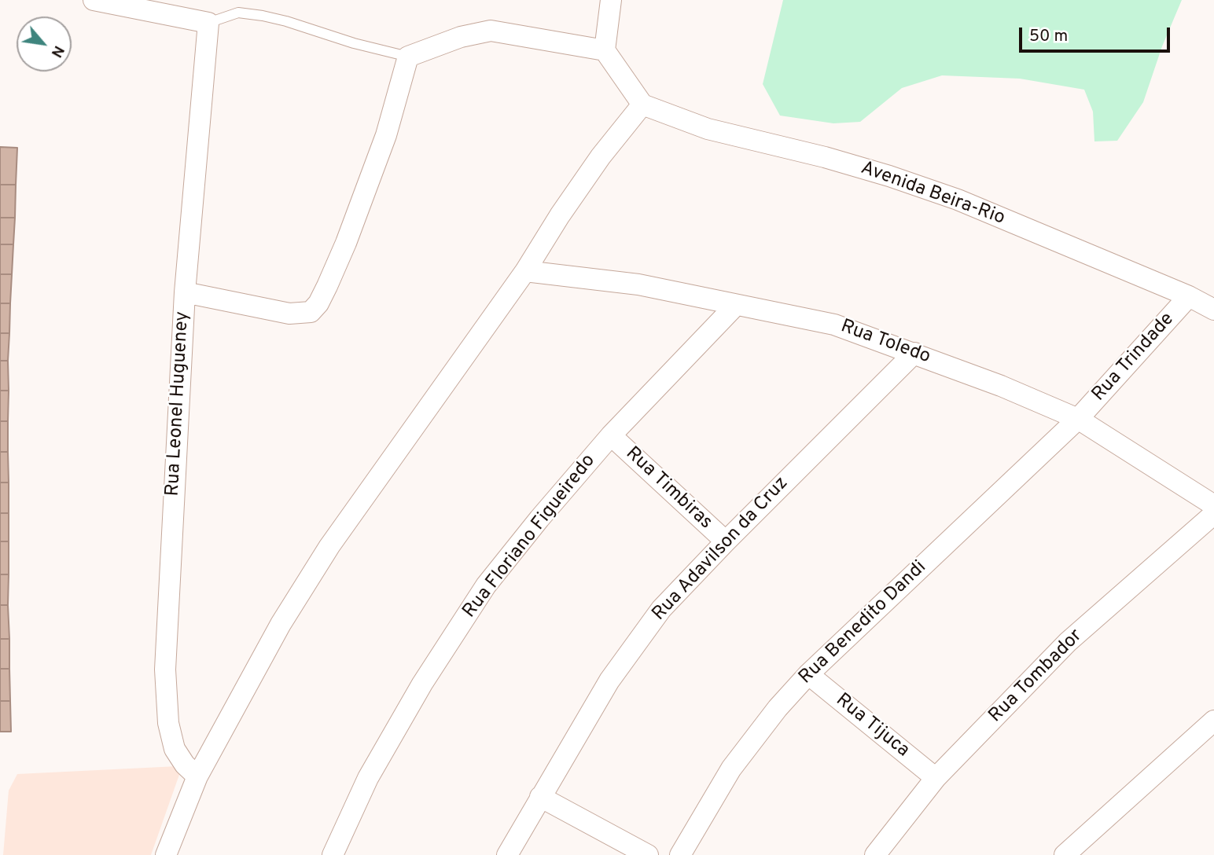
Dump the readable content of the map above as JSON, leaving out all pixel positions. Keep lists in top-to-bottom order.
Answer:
{
  "streets": {
    "street": [
      "Avenida Beira-Rio",
      "Rua Toledo",
      "Rua Trindade",
      "Rua Leonel Hugueney",
      "Rua Timbiras",
      "Rua Floriano Figueiredo",
      "Rua Adavilson da Cruz",
      "Rua Benedito Dandi",
      "Rua Tombador",
      "Rua Tijuca"
    ]
  },
  "crossings": [
    ["Avenida Beira-Rio", "Rua Trindade"],
    ["Rua Toledo", "Rua Trindade"],
    ["Rua Toledo", "Rua Floriano Figueiredo"],
    ["Rua Toledo", "Rua Adavilson da Cruz"],
    ["Rua Toledo", "Rua Benedito Dandi"],
    ["Rua Trindade", "Rua Benedito Dandi"],
    ["Rua Timbiras", "Rua Floriano Figueiredo"],
    ["Rua Timbiras", "Rua Adavilson da Cruz"],
    ["Rua Benedito Dandi", "Rua Tijuca"],
    ["Rua Tombador", "Rua Tijuca"]
  ],
  "scale_bar": "50 m",
  "north": "bottom right"
}
